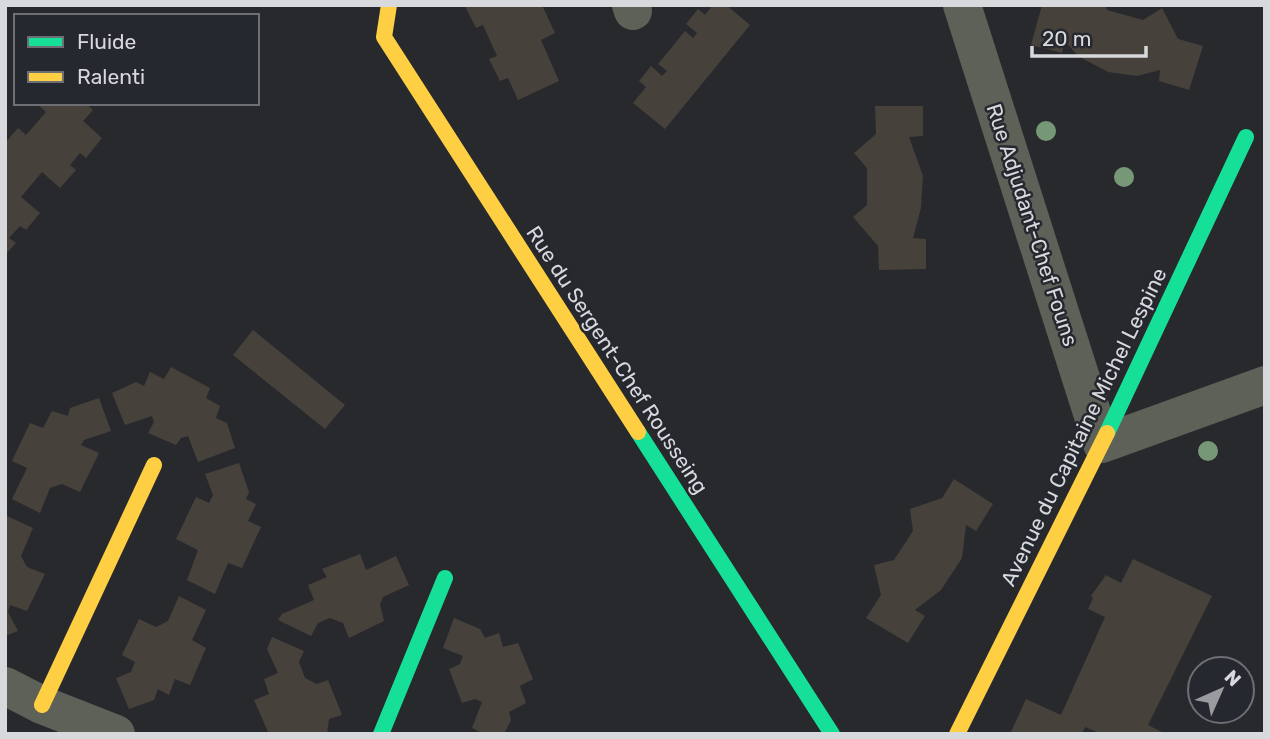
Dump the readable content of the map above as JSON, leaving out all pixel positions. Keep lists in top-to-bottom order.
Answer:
{
  "streets": {
    "street": ["Rue Adjudant-Chef Founs", "Rue du Sergent-Chef Rousseing", "Avenue du Capitaine Michel Lespine"]
  },
  "crossings": [
    ["Rue Adjudant-Chef Founs", "Avenue du Capitaine Michel Lespine"]
  ],
  "legend": ["Fluide", "Ralenti"],
  "scale_bar": "20 m",
  "north": "top right"
}
